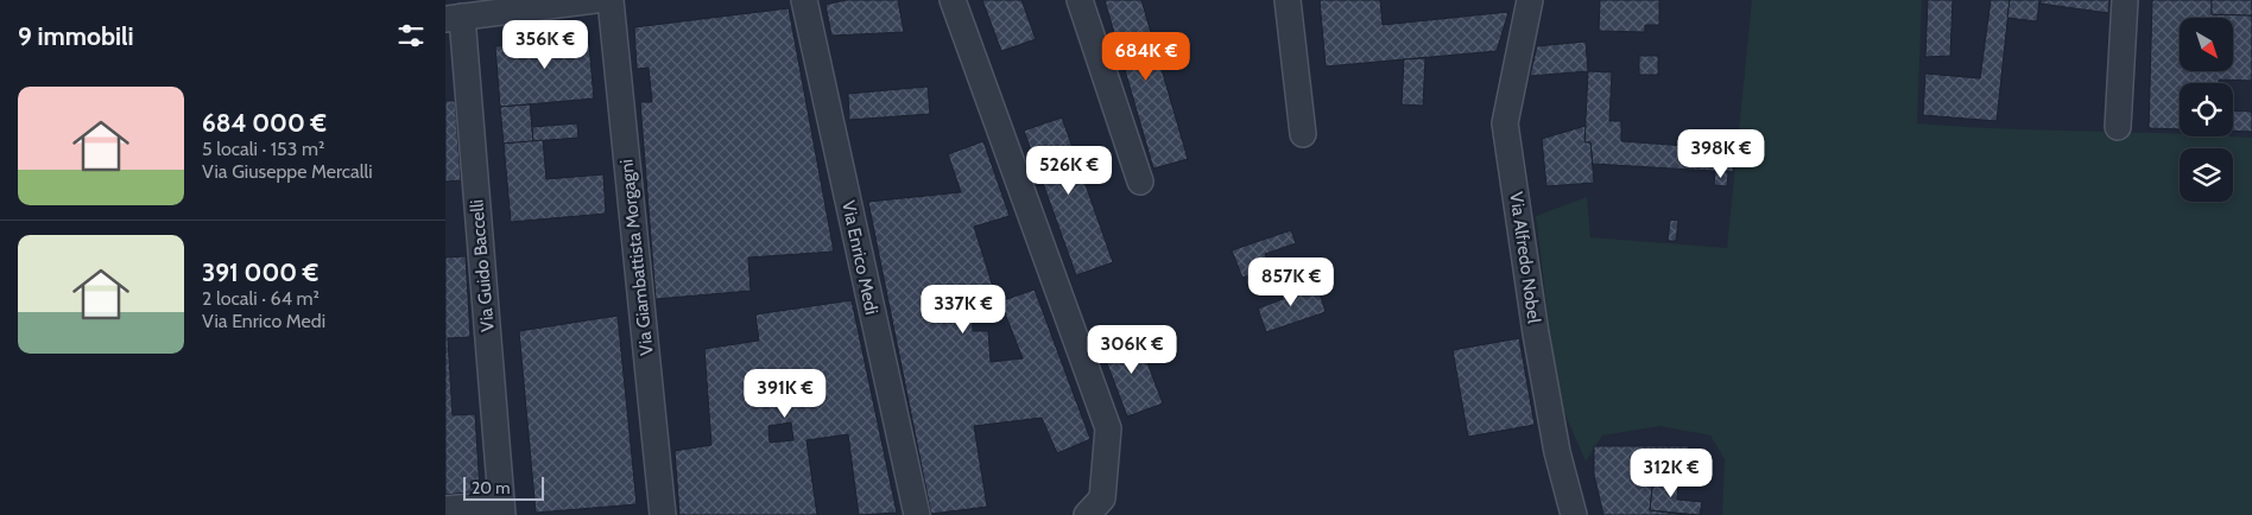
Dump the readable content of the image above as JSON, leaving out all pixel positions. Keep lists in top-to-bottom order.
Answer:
{
  "streets": {
    "street": [
      "Via Giambattista Morgagni",
      "Via Enrico Medi",
      "Via Alfredo Nobel",
      "Via Guido Baccelli"
    ]
  },
  "scale_bar": "20 m",
  "north": "bottom right",
  "page": {
    "heading": "9 immobili",
    "price": [
      "356K €",
      "684K €",
      "398K €",
      "526K €",
      "857K €",
      "337K €",
      "306K €",
      "391K €",
      "312K €"
    ],
    "list": [
      {
        "name": "684 000 €",
        "note": "5 locali · 153 m² · Via Giuseppe Mercalli"
      },
      {
        "name": "391 000 €",
        "note": "2 locali · 64 m² · Via Enrico Medi"
      }
    ],
    "scale": "20 m"
  }
}
